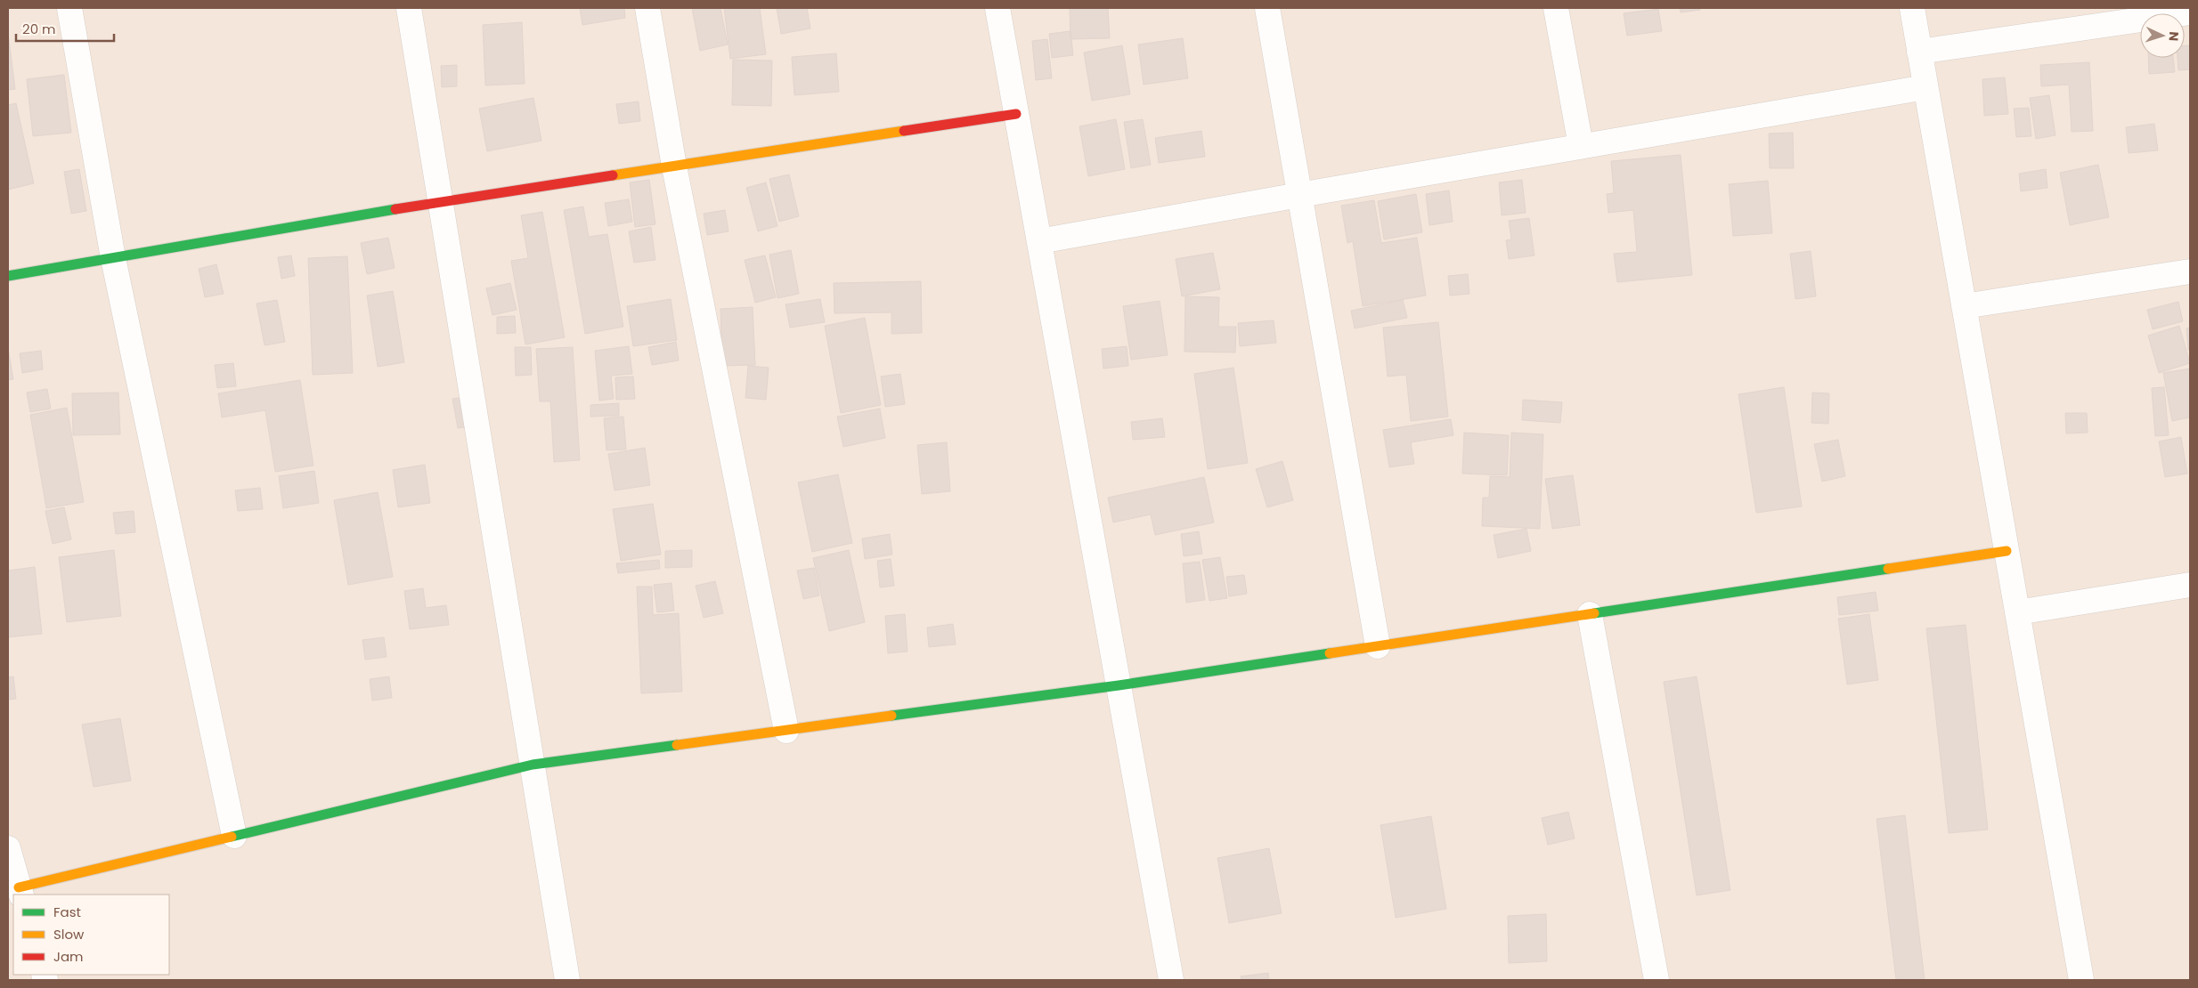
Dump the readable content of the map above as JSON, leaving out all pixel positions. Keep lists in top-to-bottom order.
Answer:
{
  "legend": ["Fast", "Slow", "Jam"],
  "scale_bar": "20 m",
  "north": "right"
}
